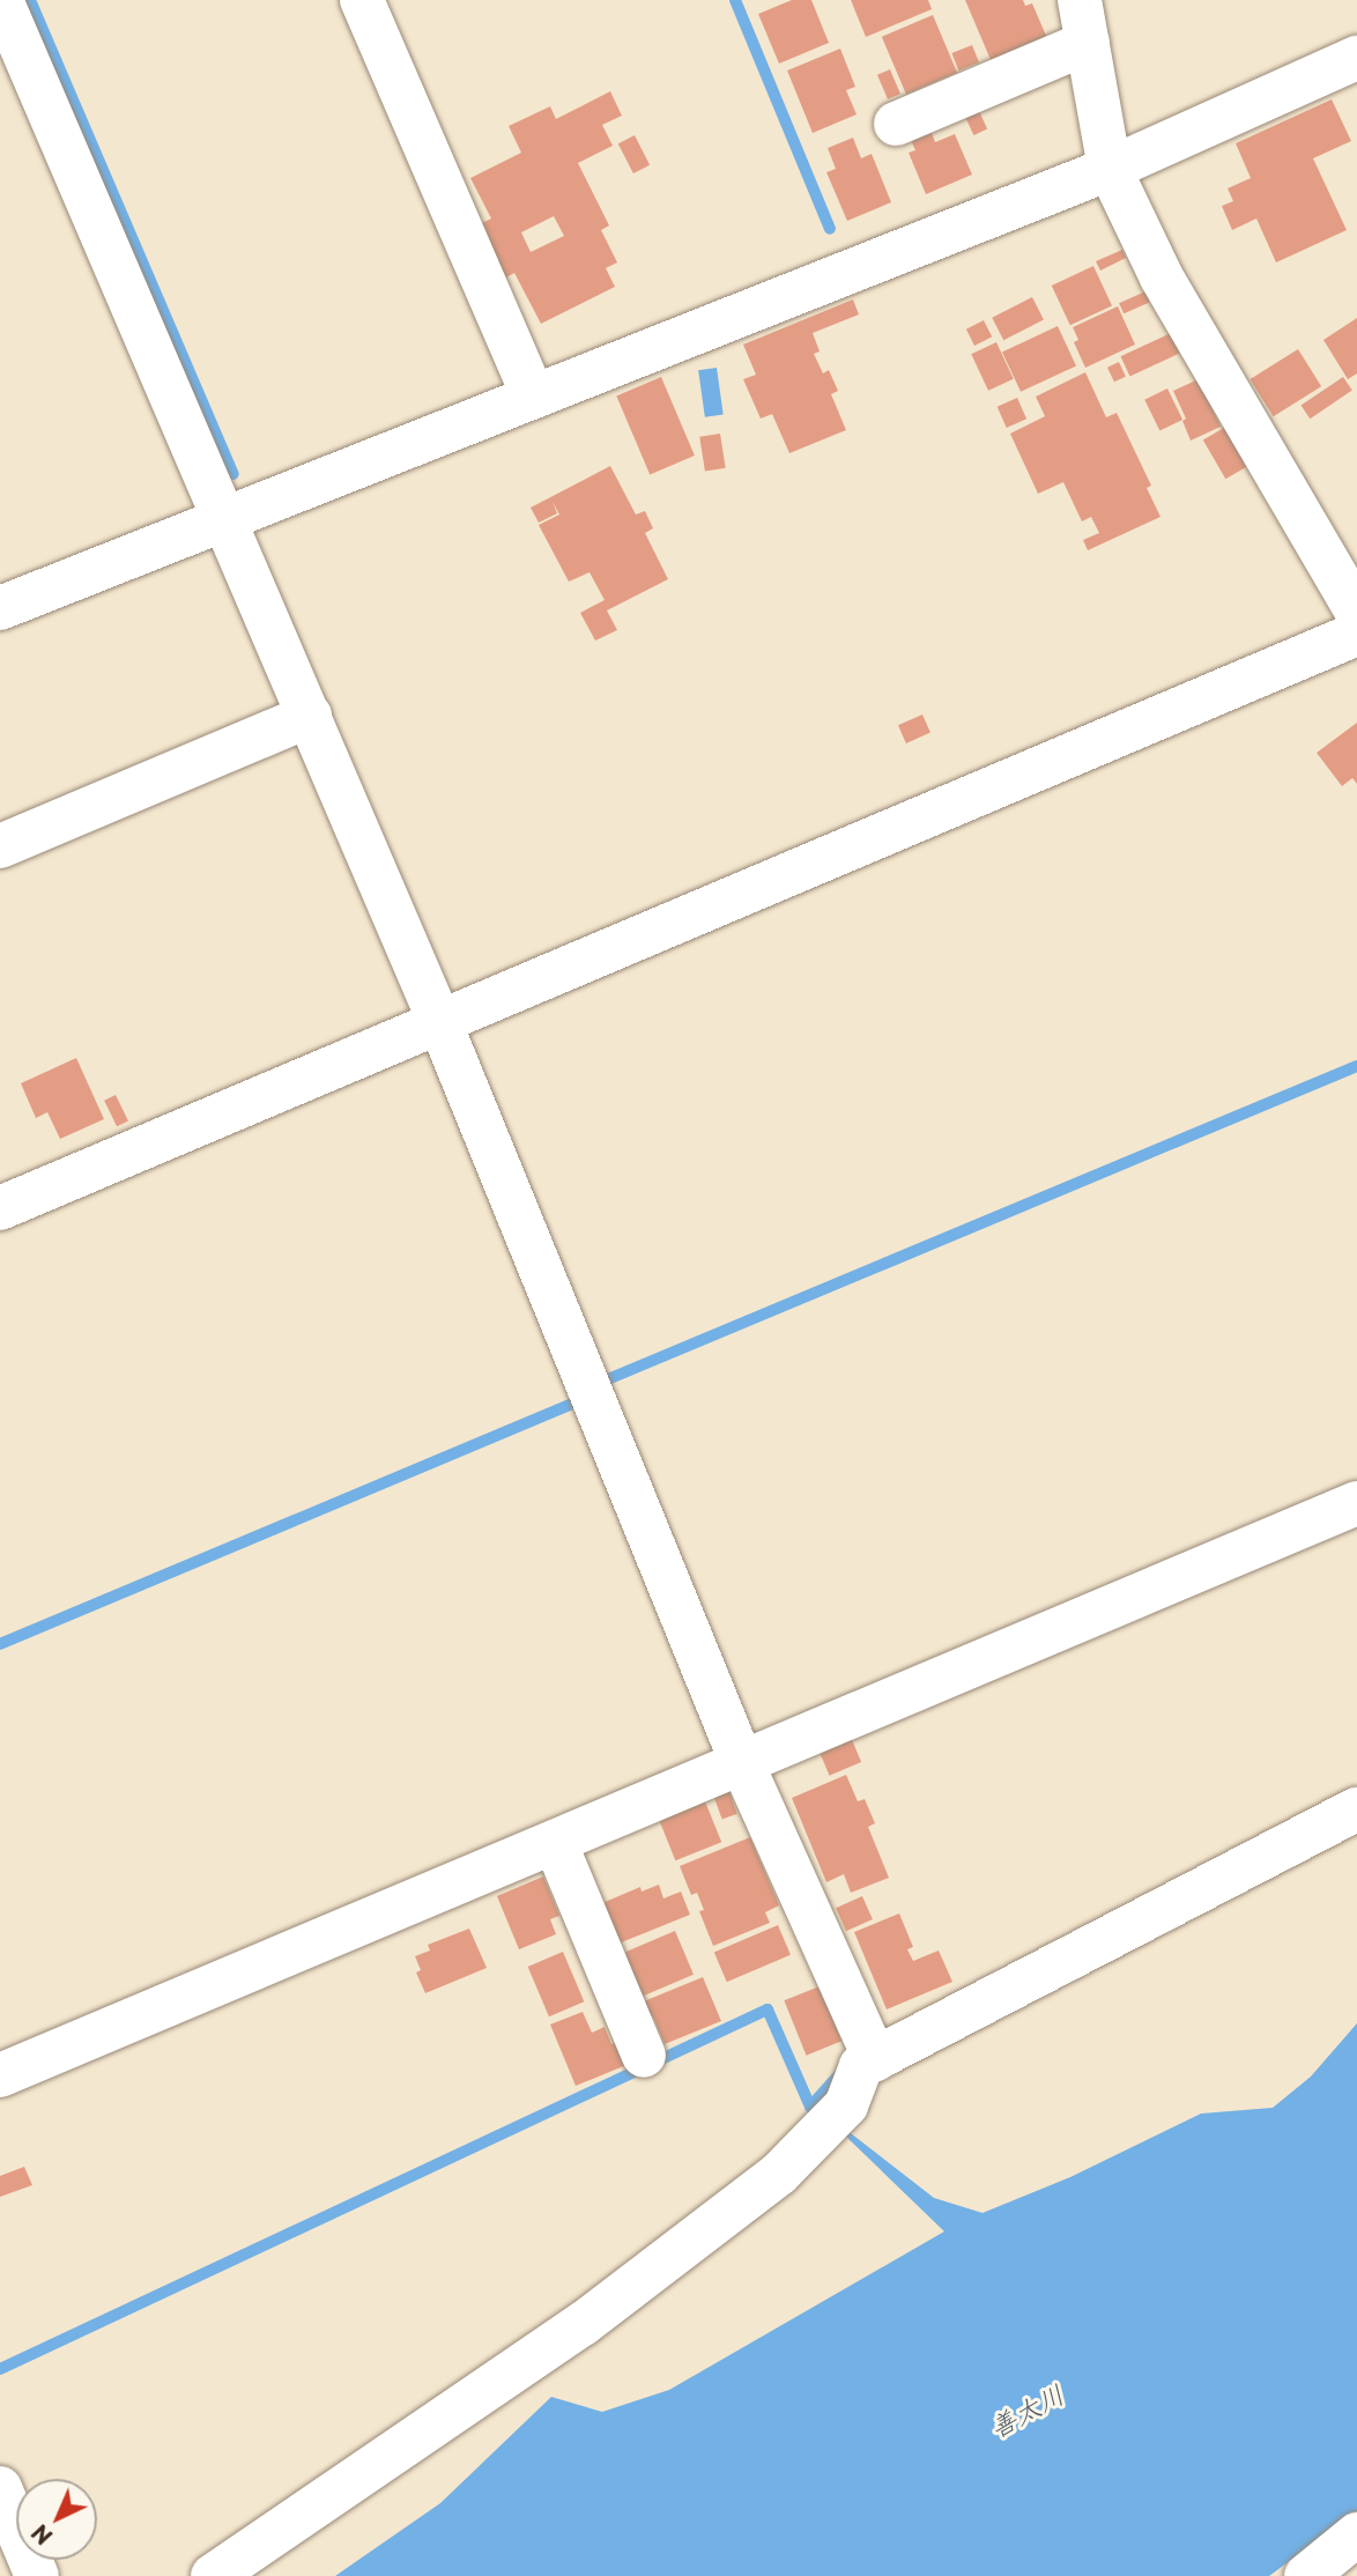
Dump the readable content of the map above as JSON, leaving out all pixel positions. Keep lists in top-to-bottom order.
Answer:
{
  "water": ["善太川"],
  "north": "bottom left"
}
